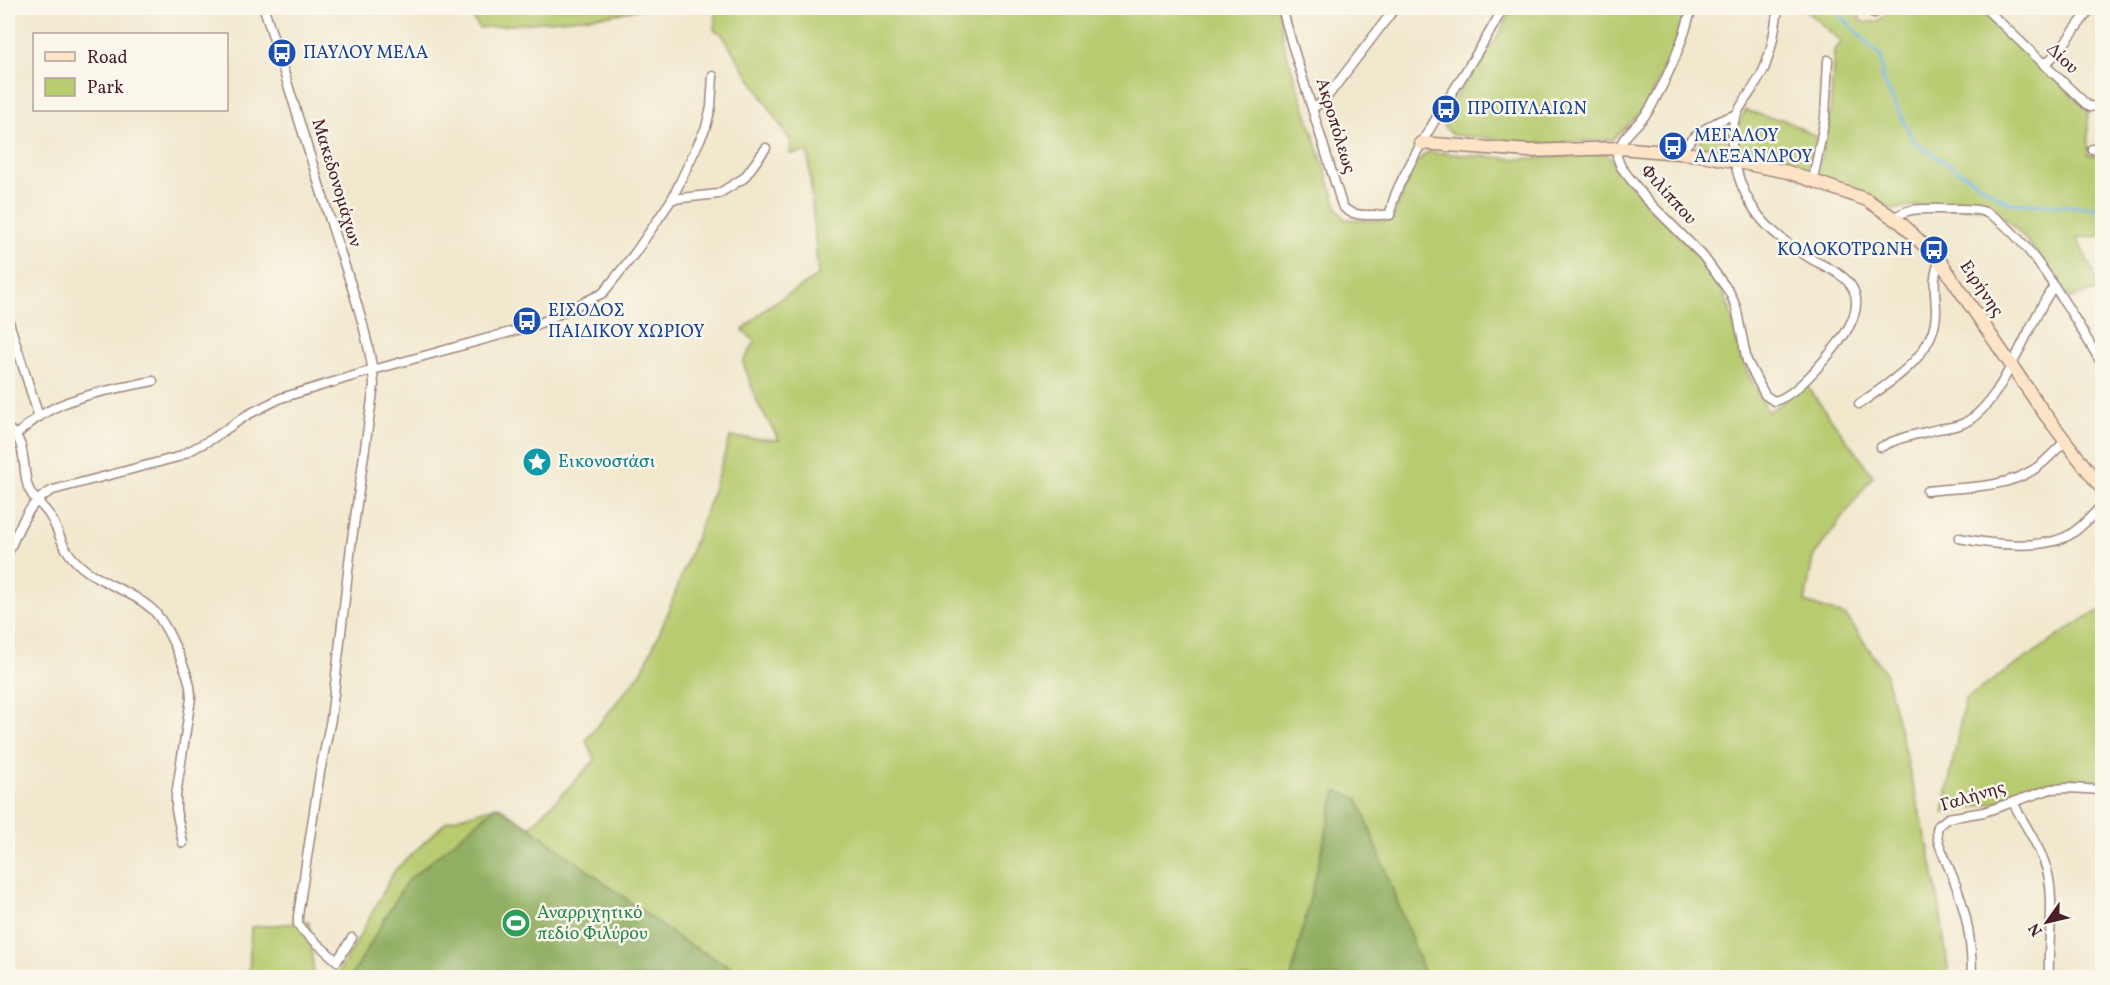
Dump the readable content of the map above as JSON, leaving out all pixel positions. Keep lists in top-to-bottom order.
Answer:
{
  "streets": {
    "street": [
      "Δίου",
      "Ακροπόλεως",
      "Μακεδονομάχων",
      "Φιλίππου",
      "Ειρήνης",
      "Γαλήνης"
    ]
  },
  "crossings": [
    ["Ακροπόλεως", "Ειρήνης"],
    ["Φιλίππου", "Ειρήνης"]
  ],
  "places": {
    "bus stop": [
      "ΠΑΥΛΟΥ ΜΕΛΑ",
      "ΠΡΟΠΥΛΑΙΩΝ",
      "ΜΕΓΑΛΟΥ ΑΛΕΞΑΝΔΡΟΥ",
      "ΚΟΛΟΚΟΤΡΩΝΗ",
      "ΕΙΣΟΔΟΣ ΠΑΙΔΙΚΟΥ ΧΩΡΙΟΥ"
    ],
    "place": ["Εικονοστάσι"],
    "sports": ["Αναρριχητικό πεδίο Φιλύρου"]
  },
  "legend": ["Road", "Park"],
  "north": "bottom left"
}
